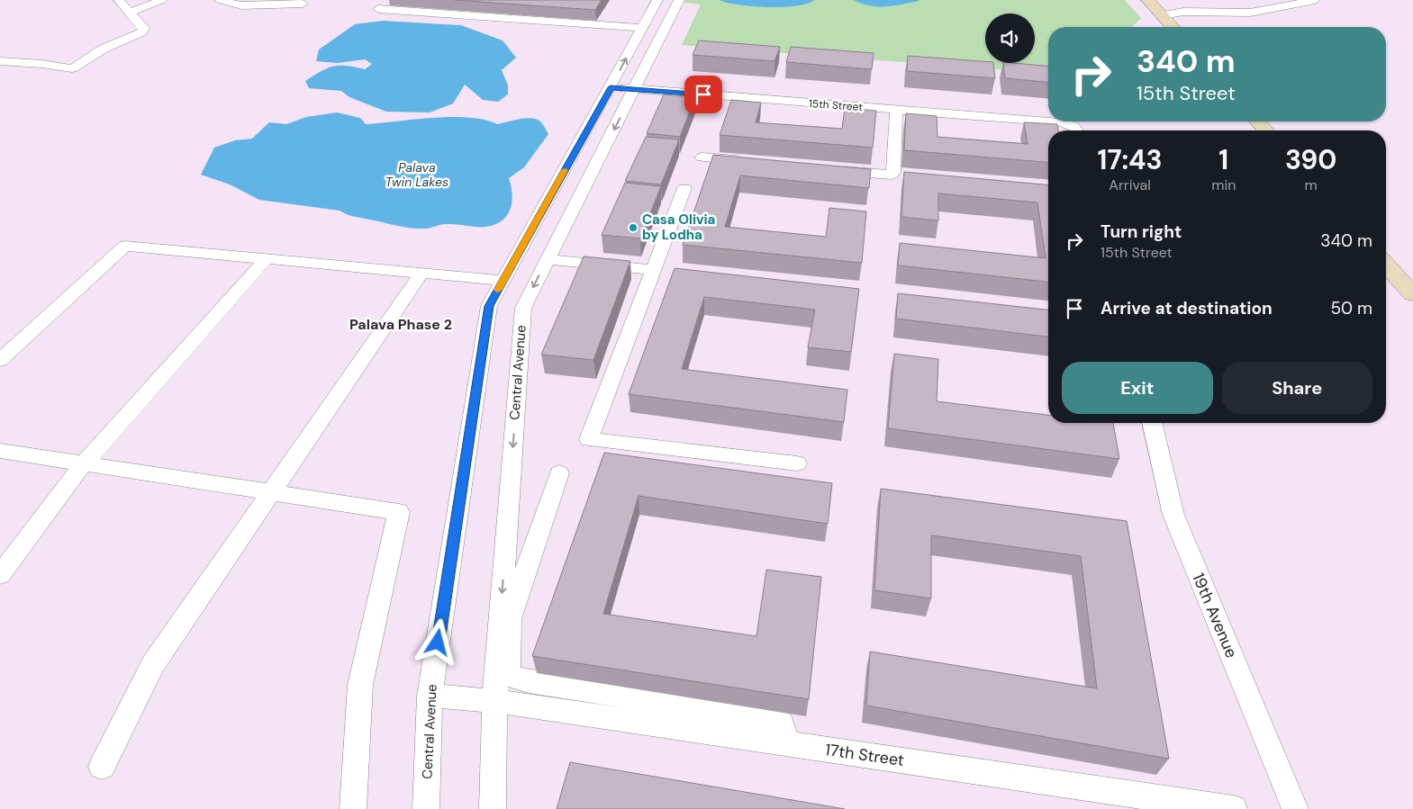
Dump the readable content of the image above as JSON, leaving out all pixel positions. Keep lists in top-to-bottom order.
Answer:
{
  "streets": {
    "street": [
      "15th Street",
      "Central Avenue",
      "19th Avenue",
      "17th Street"
    ]
  },
  "crossings": [
    ["15th Street", "Central Avenue"],
    ["Central Avenue", "17th Street"]
  ],
  "districts": ["Palava Phase 2"],
  "water": ["Palava Twin Lakes"],
  "places": ["Casa Olivia by Lodha"],
  "page": {
    "turn": ["340 m", "15th Street"],
    "eta": [
      "17:43",
      "Arrival",
      "1",
      "min",
      "390",
      "m"
    ],
    "list": [
      {
        "name": "Turn right",
        "note": "15th Street",
        "value": "340 m"
      },
      {
        "name": "Arrive at destination",
        "value": "50 m"
      }
    ],
    "buttons": ["Exit", "Share"]
  }
}
